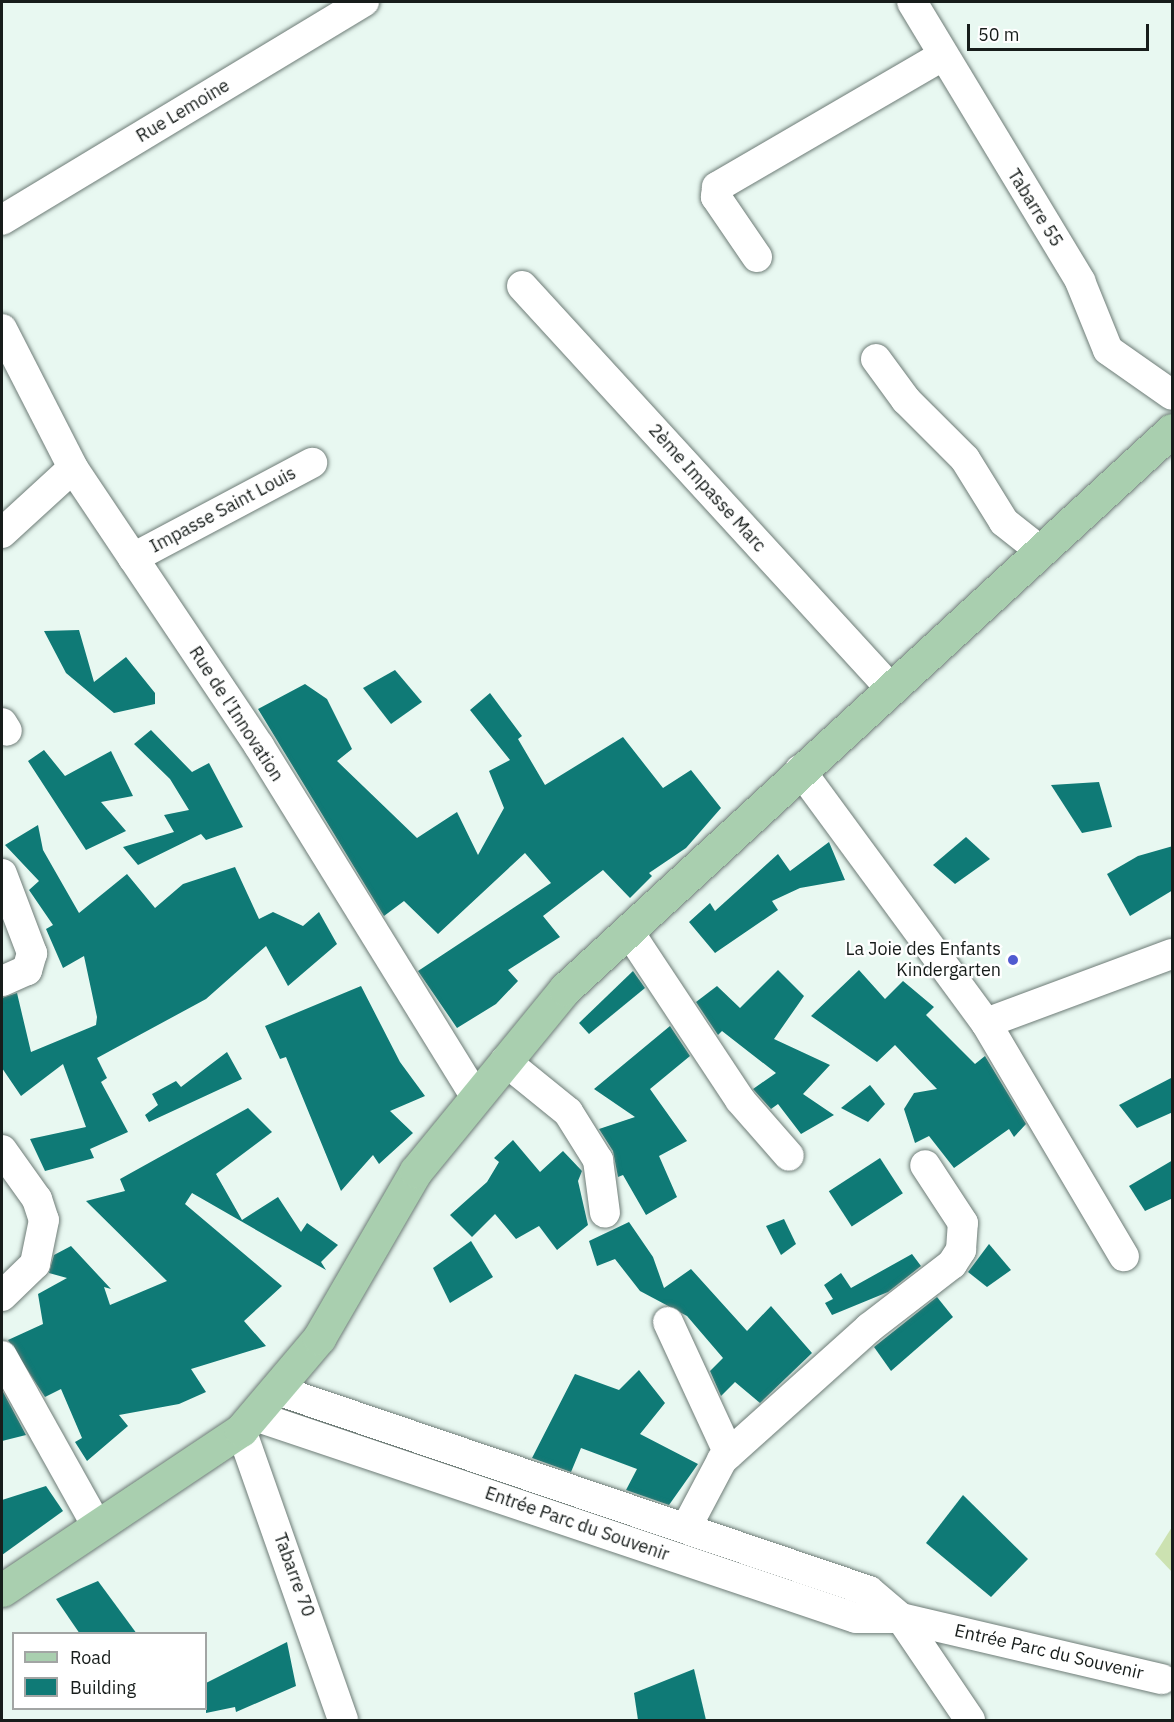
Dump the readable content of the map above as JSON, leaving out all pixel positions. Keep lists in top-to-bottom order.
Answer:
{
  "streets": {
    "street": [
      "Rue Lemoine",
      "Tabarre 55",
      "2ème Impasse Marc",
      "Impasse Saint Louis",
      "Rue de l'Innovation",
      "Entrée Parc du Souvenir",
      "Tabarre 70"
    ]
  },
  "crossings": [
    ["Impasse Saint Louis", "Rue de l'Innovation"],
    ["Entrée Parc du Souvenir", "Tabarre 70"]
  ],
  "places": ["La Joie des Enfants Kindergarten"],
  "legend": ["Road", "Building"],
  "scale_bar": "50 m"
}
